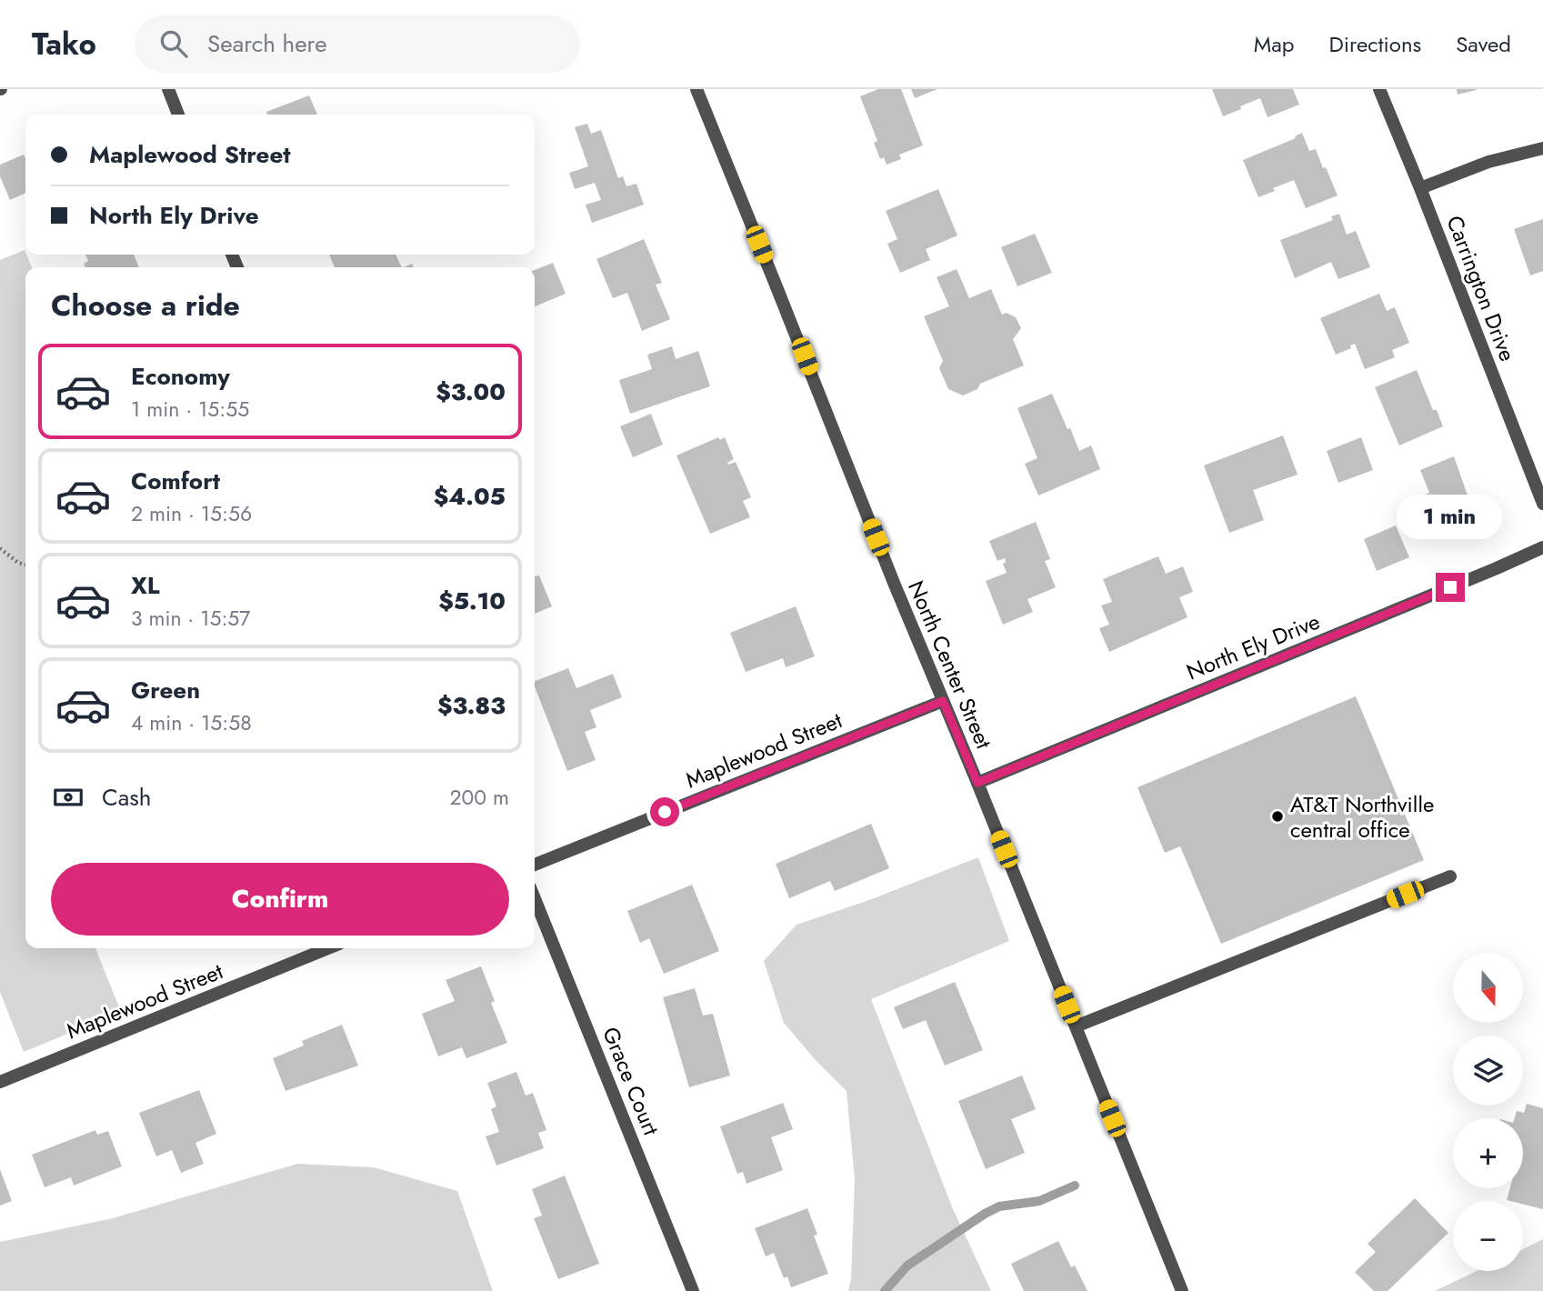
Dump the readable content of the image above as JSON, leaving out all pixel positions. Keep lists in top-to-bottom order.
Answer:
{
  "streets": {
    "street": [
      "Carrington Drive",
      "North Ely Drive",
      "North Center Street",
      "Maplewood Street",
      "Grace Court"
    ]
  },
  "crossings": [
    ["North Ely Drive", "North Center Street"],
    ["North Center Street", "Maplewood Street"]
  ],
  "places": ["AT&T Northville central office"],
  "north": "bottom",
  "page": {
    "header": "Tako",
    "search": "Search here",
    "nav": ["Map", "Directions", "Saved"],
    "banner": ["Maplewood Street", "North Ely Drive"],
    "heading": "Choose a ride",
    "list": [
      {
        "name": "Economy",
        "note": "1 min · 15:55",
        "value": "$3.00"
      },
      {
        "name": "Comfort",
        "note": "2 min · 15:56",
        "value": "$4.05"
      },
      {
        "name": "XL",
        "note": "3 min · 15:57",
        "value": "$5.10"
      },
      {
        "name": "Green",
        "note": "4 min · 15:58",
        "value": "$3.83"
      }
    ],
    "bubble": "1 min",
    "pay": ["Cash", "200 m"],
    "buttons": "Confirm",
    "map_buttons": ["+", "−"]
  }
}
